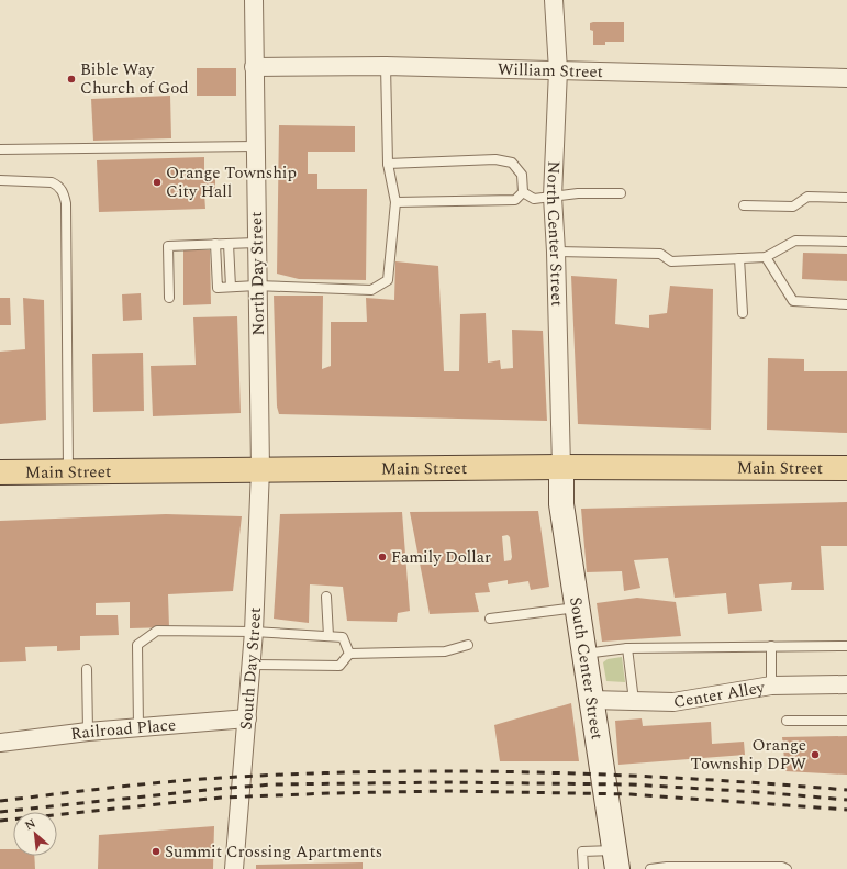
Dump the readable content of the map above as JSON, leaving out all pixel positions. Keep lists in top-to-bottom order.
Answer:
{
  "streets": {
    "main road": ["Main Street", "South Center Street"],
    "street": [
      "William Street",
      "North Center Street",
      "North Day Street",
      "South Day Street",
      "Center Alley",
      "Railroad Place"
    ]
  },
  "crossings": [
    ["William Street", "North Center Street"],
    ["William Street", "North Day Street"],
    ["North Center Street", "Main Street"],
    ["North Center Street", "South Center Street"],
    ["North Day Street", "Main Street"],
    ["North Day Street", "South Day Street"],
    ["Main Street", "South Center Street"],
    ["Main Street", "South Day Street"],
    ["South Center Street", "Center Alley"],
    ["South Day Street", "Railroad Place"]
  ],
  "places": [
    "Bible Way Church of God",
    "Orange Township City Hall",
    "Family Dollar",
    "Orange Township DPW",
    "Summit Crossing Apartments"
  ],
  "north": "top left"
}
